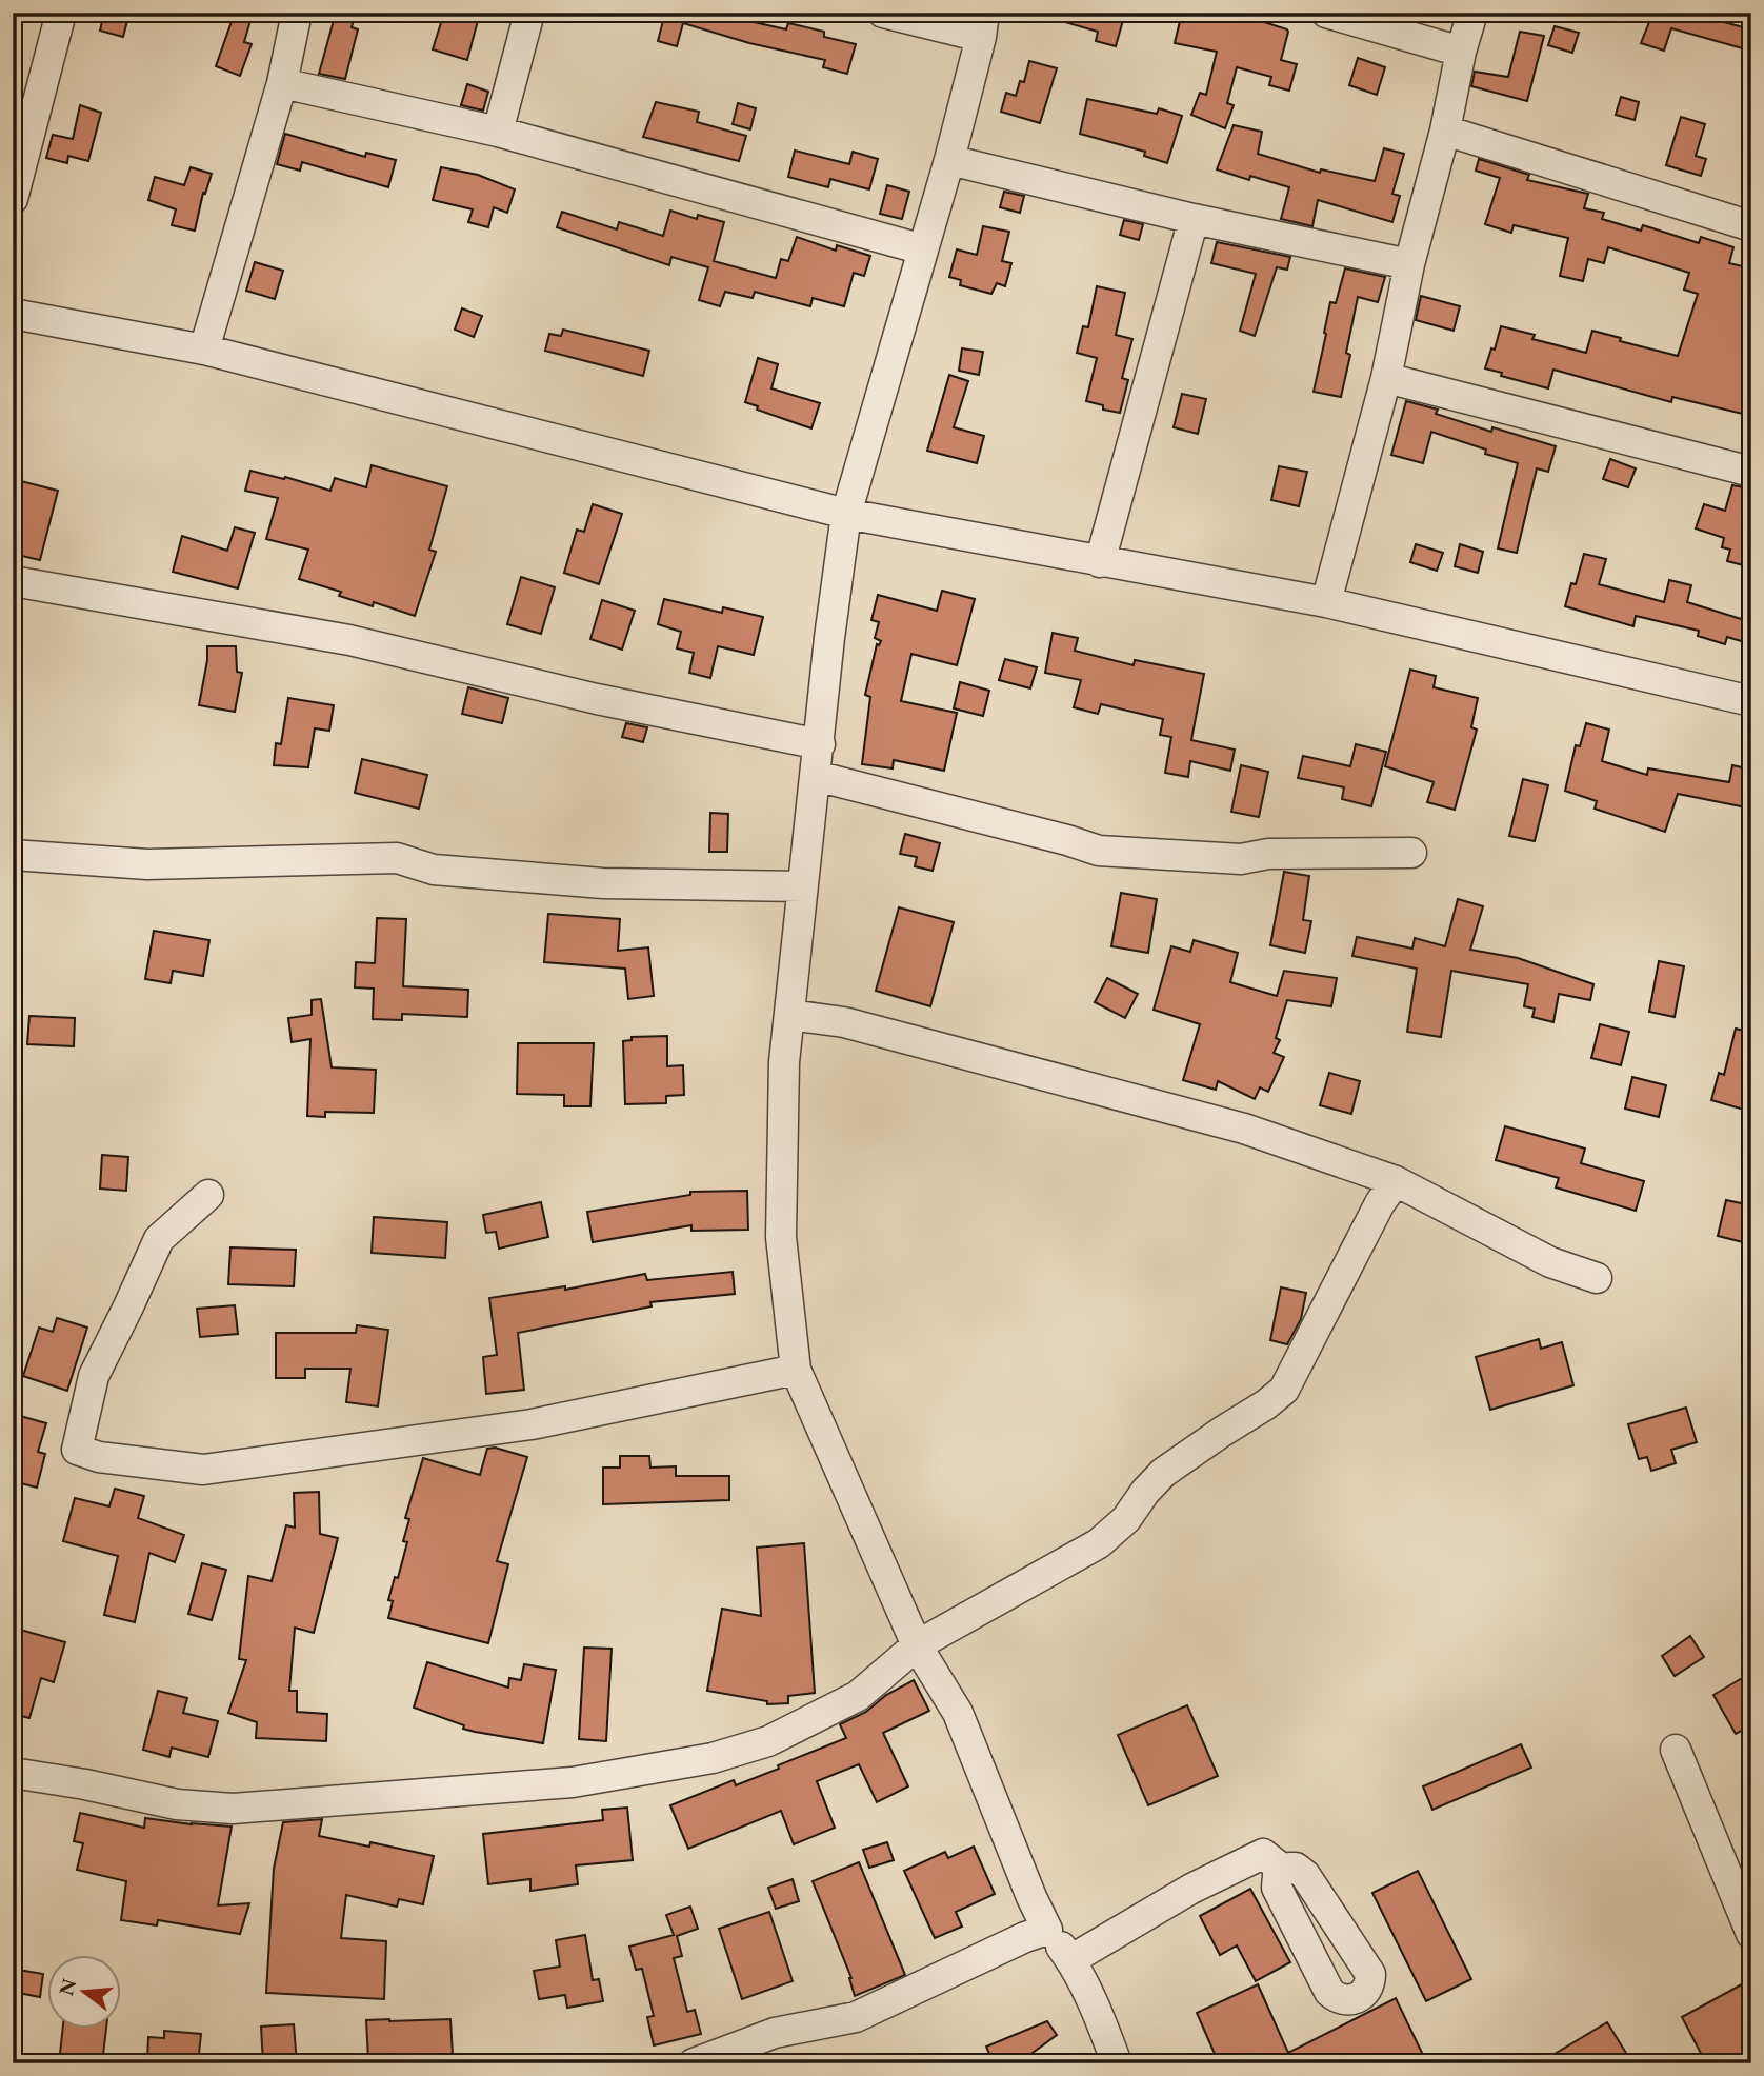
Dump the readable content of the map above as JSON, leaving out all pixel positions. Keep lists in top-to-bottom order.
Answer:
{
  "north": "left"
}
